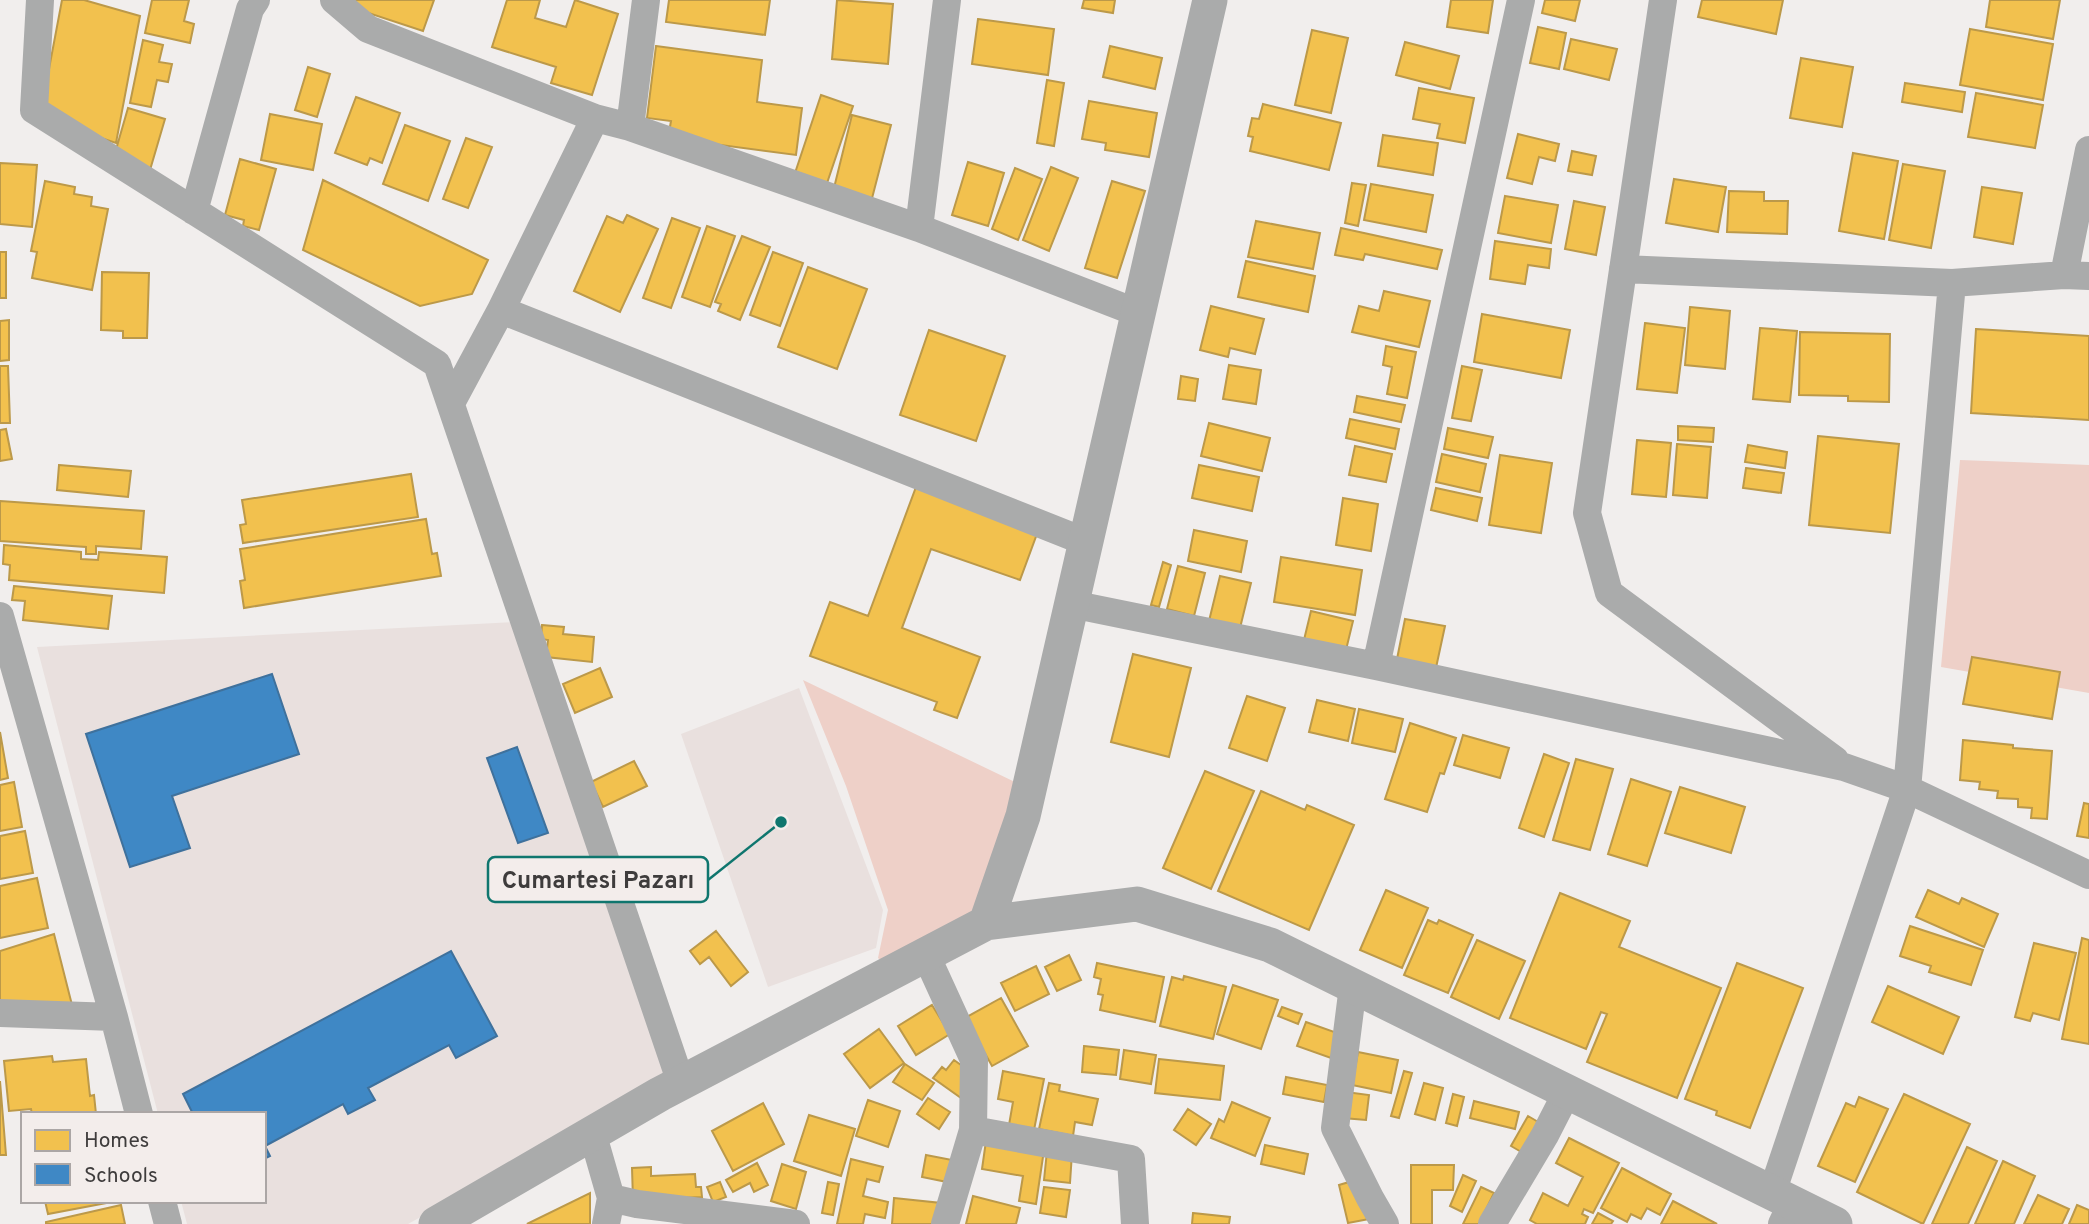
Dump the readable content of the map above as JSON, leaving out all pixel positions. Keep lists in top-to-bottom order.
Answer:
{
  "places": ["Cumartesi Pazarı"],
  "legend": ["Homes", "Schools"]
}
